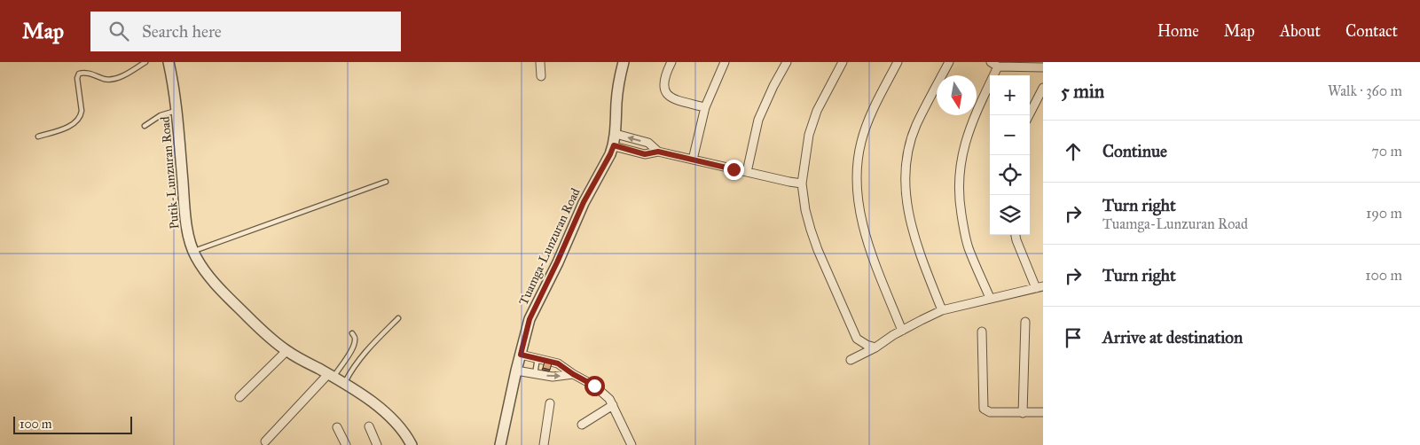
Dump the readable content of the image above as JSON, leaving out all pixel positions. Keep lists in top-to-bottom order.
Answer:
{
  "streets": {
    "street": ["Putik-Lunzuran Road", "Tuamga-Lunzuran Road"]
  },
  "scale_bar": "100 m",
  "north": "bottom",
  "page": {
    "header": "Map",
    "search": "Search here",
    "nav": [
      "Home",
      "Map",
      "About",
      "Contact"
    ],
    "heading": ["5 min", "Walk · 360 m"],
    "map_buttons": ["+", "−"],
    "list": [
      ["Continue", "70 m"],
      ["Turn right", "Tuamga-Lunzuran Road", "190 m"],
      ["Turn right", "100 m"],
      "Arrive at destination"
    ],
    "scale": "100 m"
  }
}
